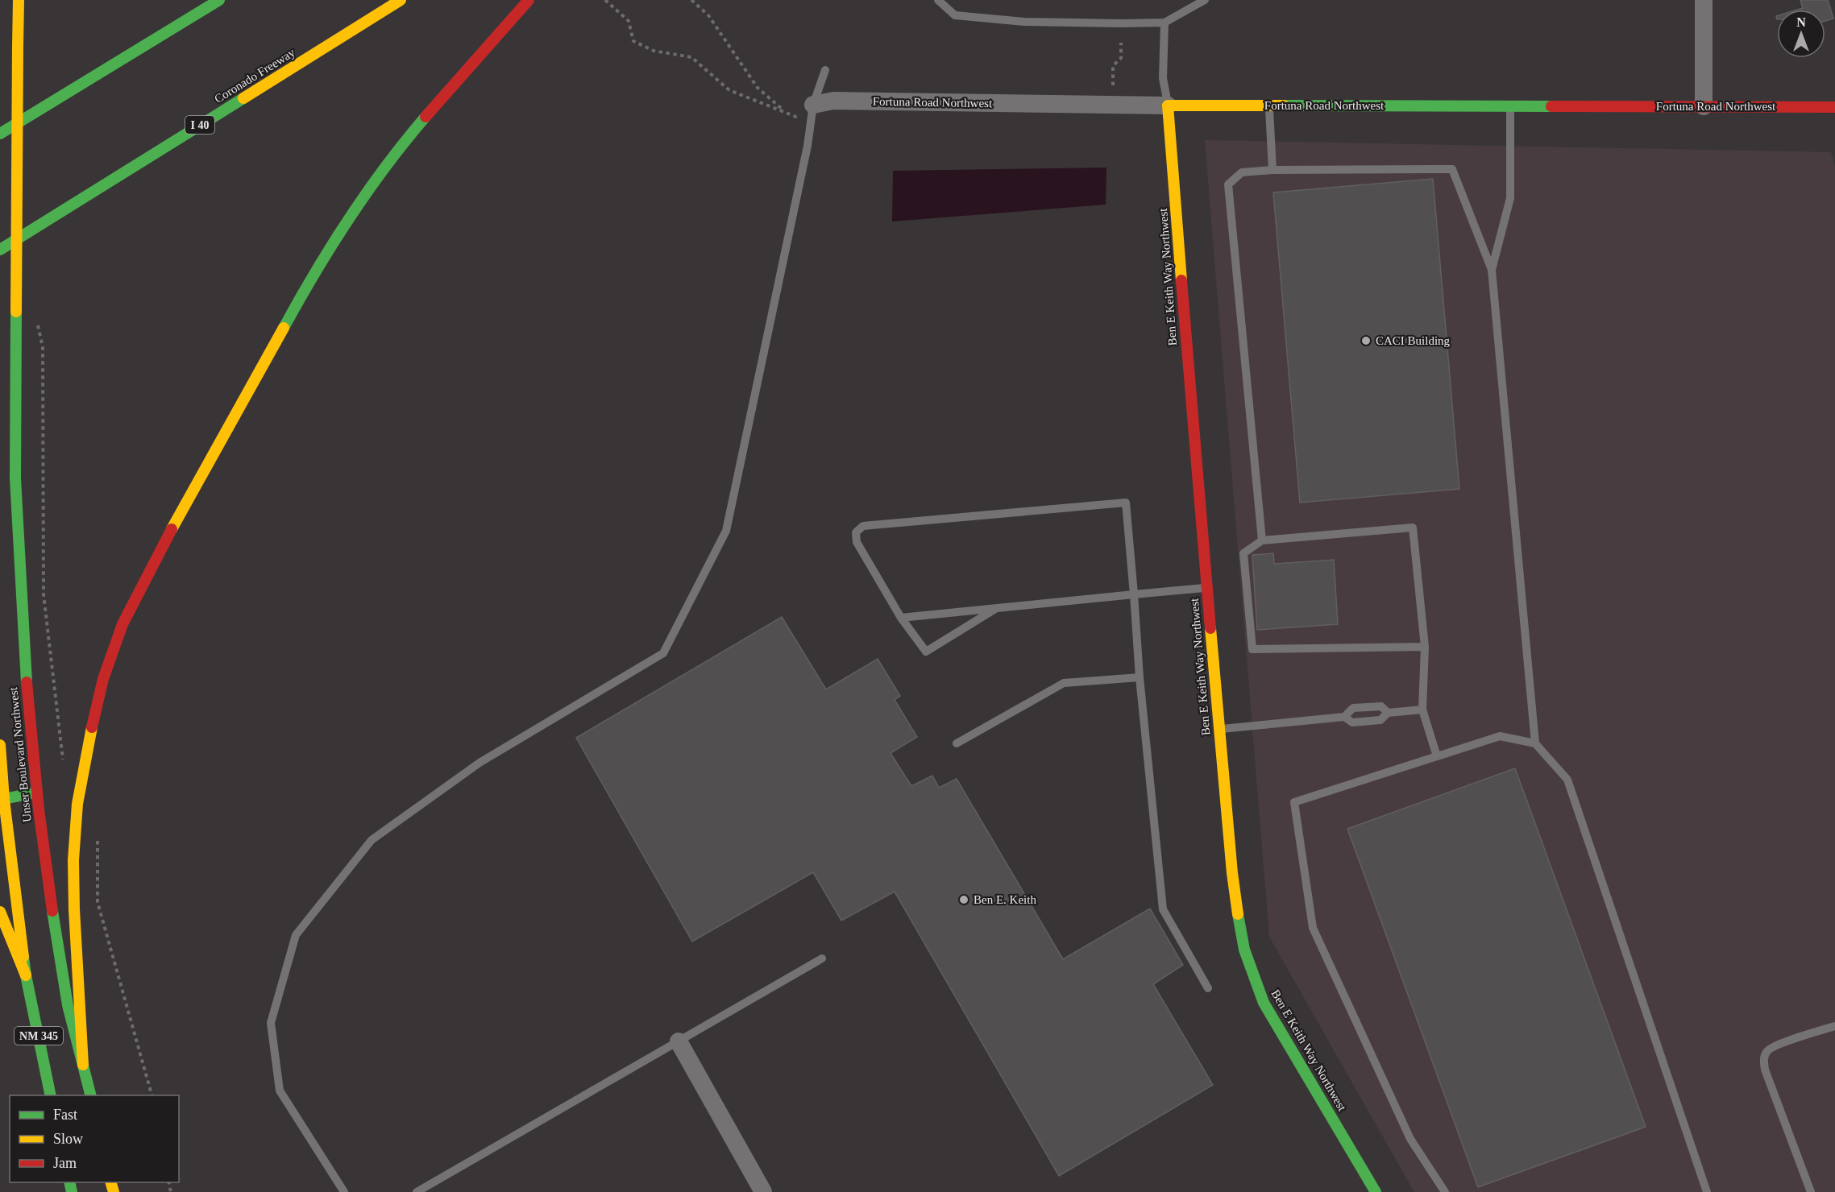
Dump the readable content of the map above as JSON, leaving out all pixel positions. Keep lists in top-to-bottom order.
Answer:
{
  "streets": {
    "main road": [
      "Coronado Freeway",
      "Fortuna Road Northwest",
      "I 40",
      "Ben E Keith Way Northwest",
      "Unser Boulevard Northwest",
      "NM 345"
    ]
  },
  "crossings": [
    ["Fortuna Road Northwest", "Ben E Keith Way Northwest"]
  ],
  "places": ["CACI Building", "Ben E. Keith"],
  "legend": ["Fast", "Slow", "Jam"],
  "north": "top"
}
